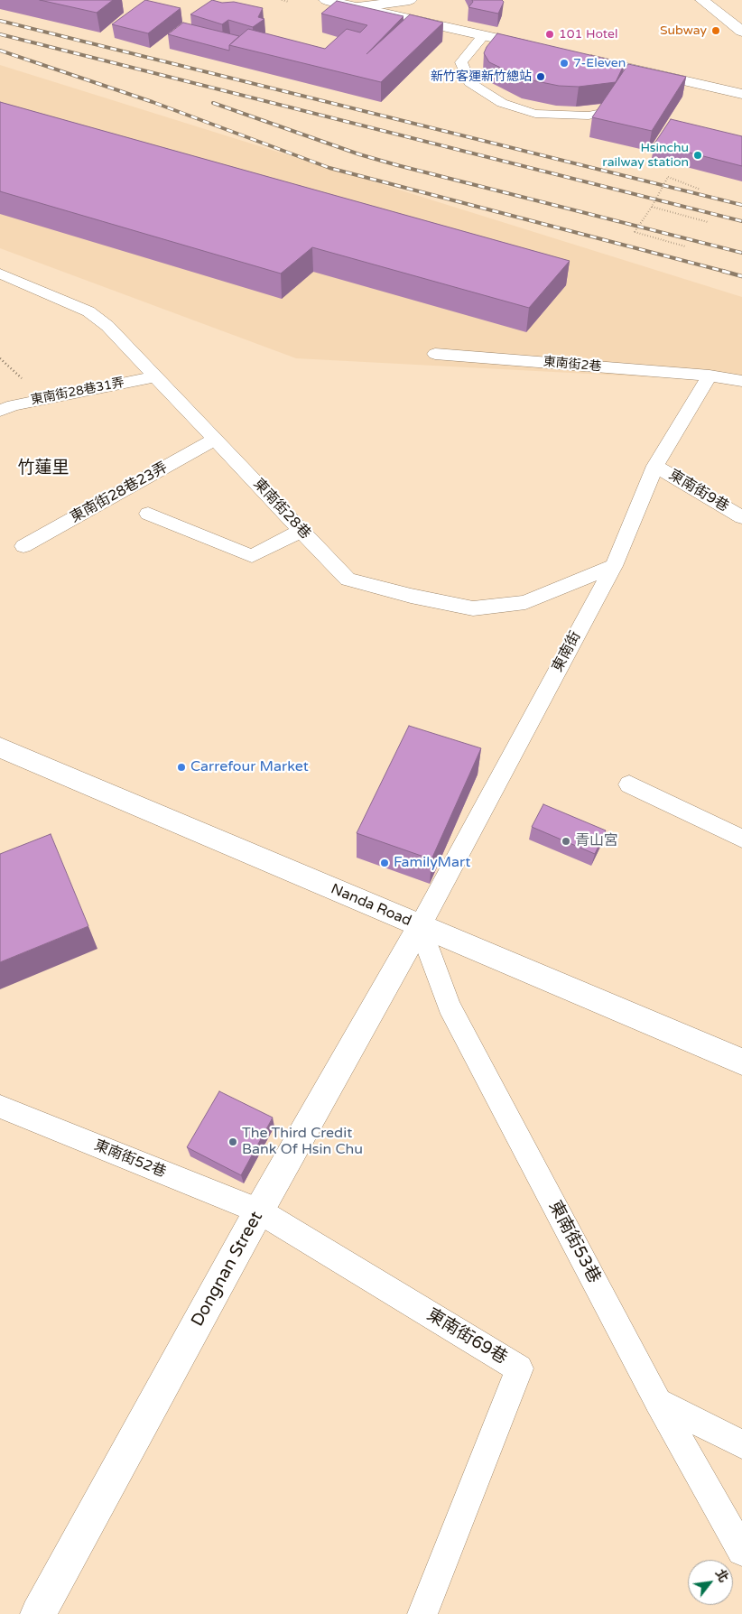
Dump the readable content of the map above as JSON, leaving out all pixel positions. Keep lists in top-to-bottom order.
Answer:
{
  "streets": {
    "street": ["Nanda Road", "Dongnan Street"],
    "lane": [
      "東南街2巷",
      "東南街28巷31弄",
      "東南街9巷",
      "東南街28巷23弄",
      "東南街28巷",
      "東南街",
      "東南街52巷",
      "東南街53巷",
      "東南街69巷"
    ]
  },
  "crossings": [
    ["東南街2巷", "東南街"],
    ["東南街28巷31弄", "東南街28巷"],
    ["東南街9巷", "東南街"],
    ["東南街28巷23弄", "東南街28巷"],
    ["東南街28巷", "東南街"],
    ["東南街", "Nanda Road"],
    ["東南街", "東南街53巷"],
    ["東南街", "Dongnan Street"],
    ["Nanda Road", "東南街53巷"],
    ["Nanda Road", "Dongnan Street"],
    ["東南街52巷", "Dongnan Street"],
    ["東南街52巷", "東南街69巷"],
    ["東南街53巷", "Dongnan Street"],
    ["Dongnan Street", "東南街69巷"]
  ],
  "districts": ["竹蓮里"],
  "places": [
    "Subway",
    "101 Hotel",
    "7-Eleven",
    "新竹客運新竹總站",
    "Hsinchu railway station",
    "Carrefour Market",
    "青山宮",
    "FamilyMart",
    "The Third Credit Bank Of Hsin Chu"
  ],
  "north": "top right"
}
